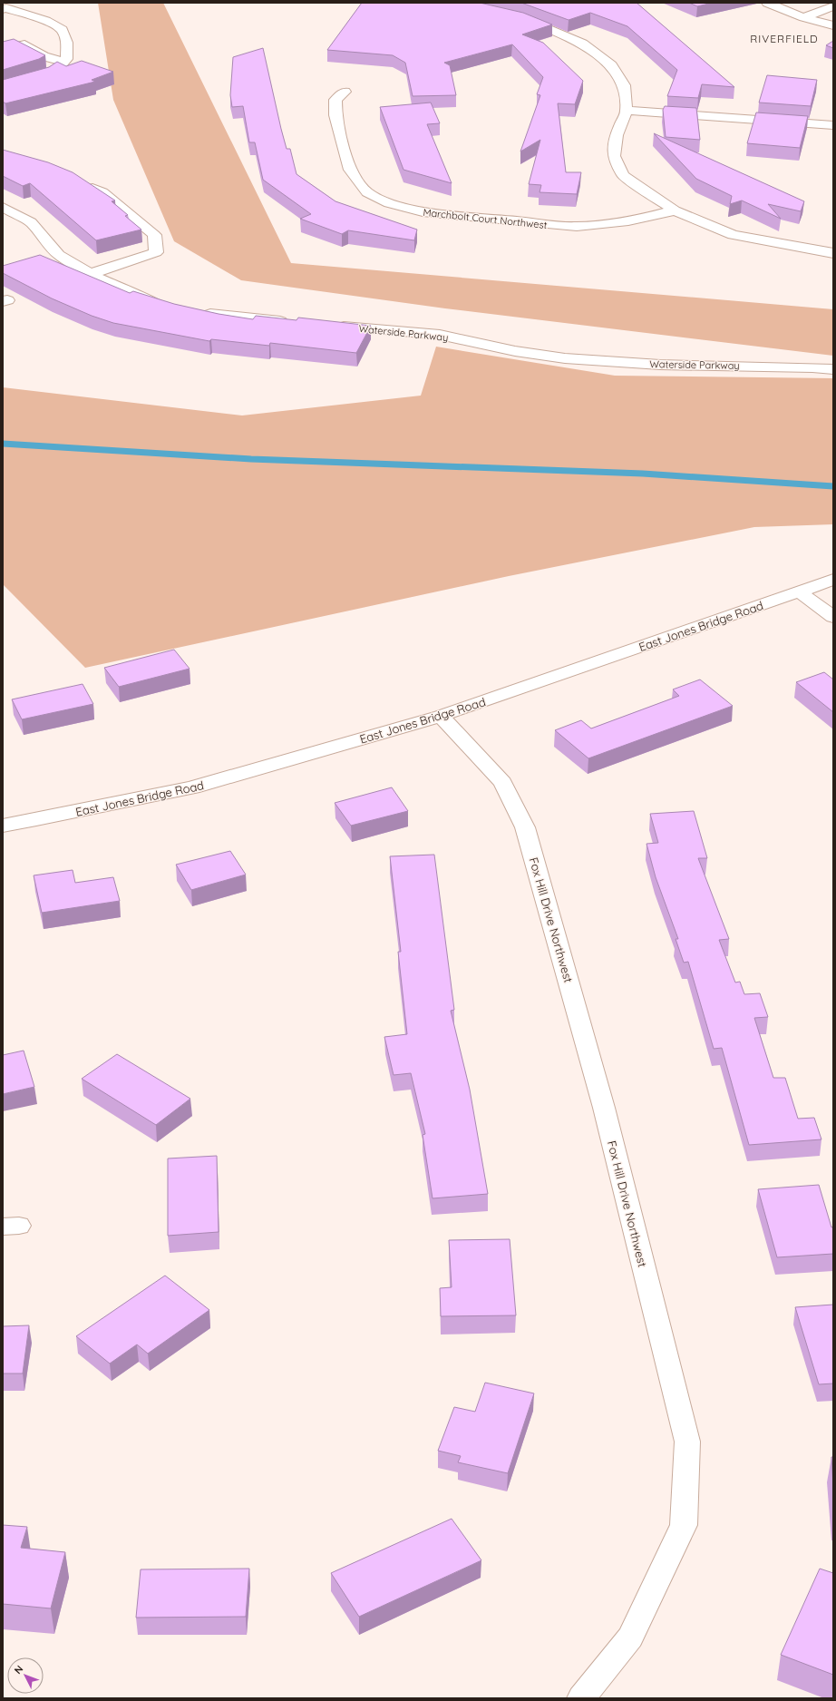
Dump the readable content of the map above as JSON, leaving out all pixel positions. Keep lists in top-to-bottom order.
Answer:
{
  "streets": {
    "street": [
      "Marchbolt Court Northwest",
      "Waterside Parkway",
      "East Jones Bridge Road",
      "Fox Hill Drive Northwest"
    ]
  },
  "crossings": [
    ["East Jones Bridge Road", "Fox Hill Drive Northwest"]
  ],
  "districts": ["RIVERFIELD"],
  "north": "top left"
}
